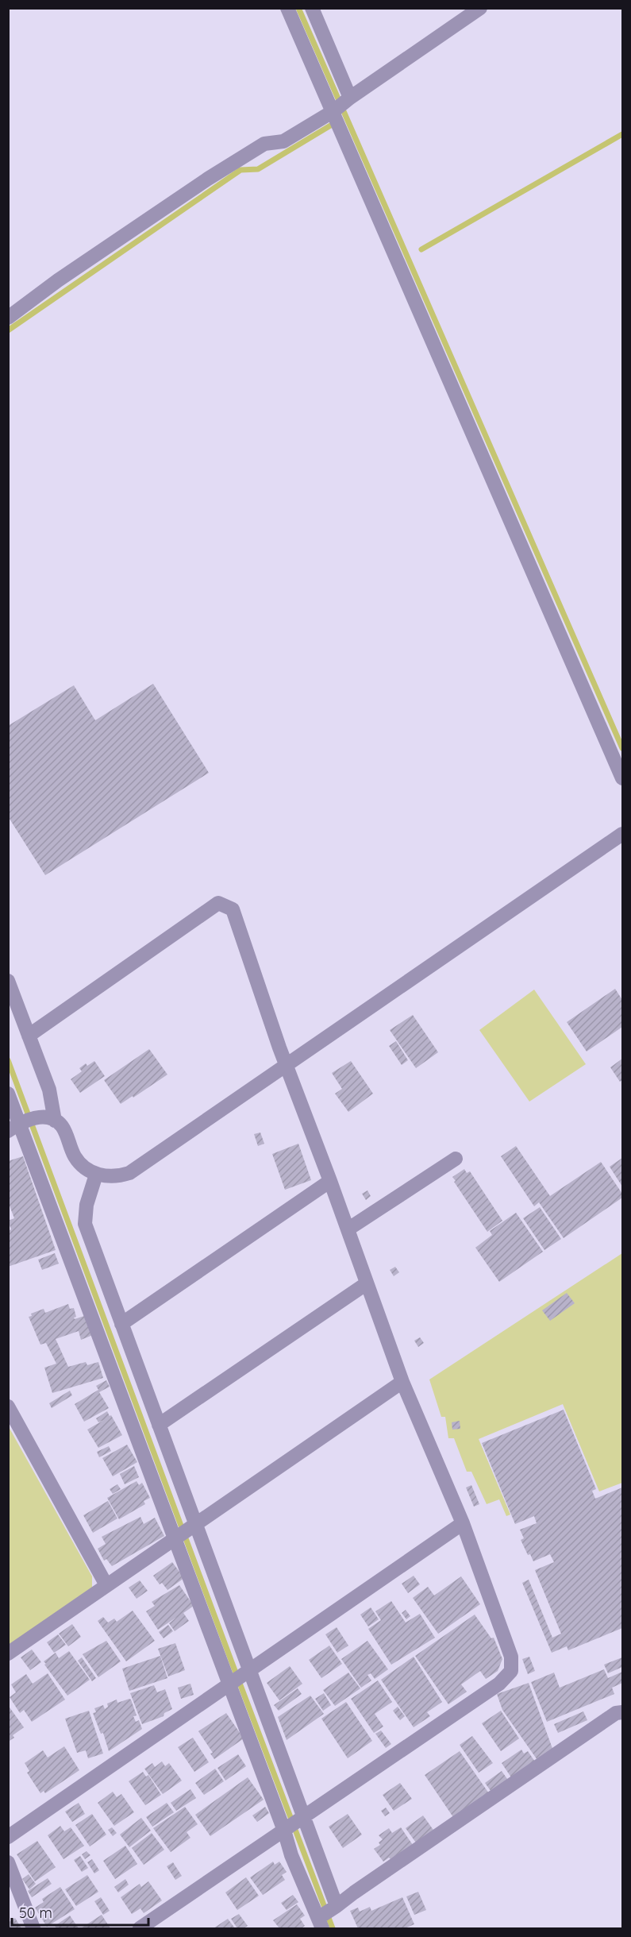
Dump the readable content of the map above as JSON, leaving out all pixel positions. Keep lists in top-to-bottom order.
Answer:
{
  "scale_bar": "50 m"
}
